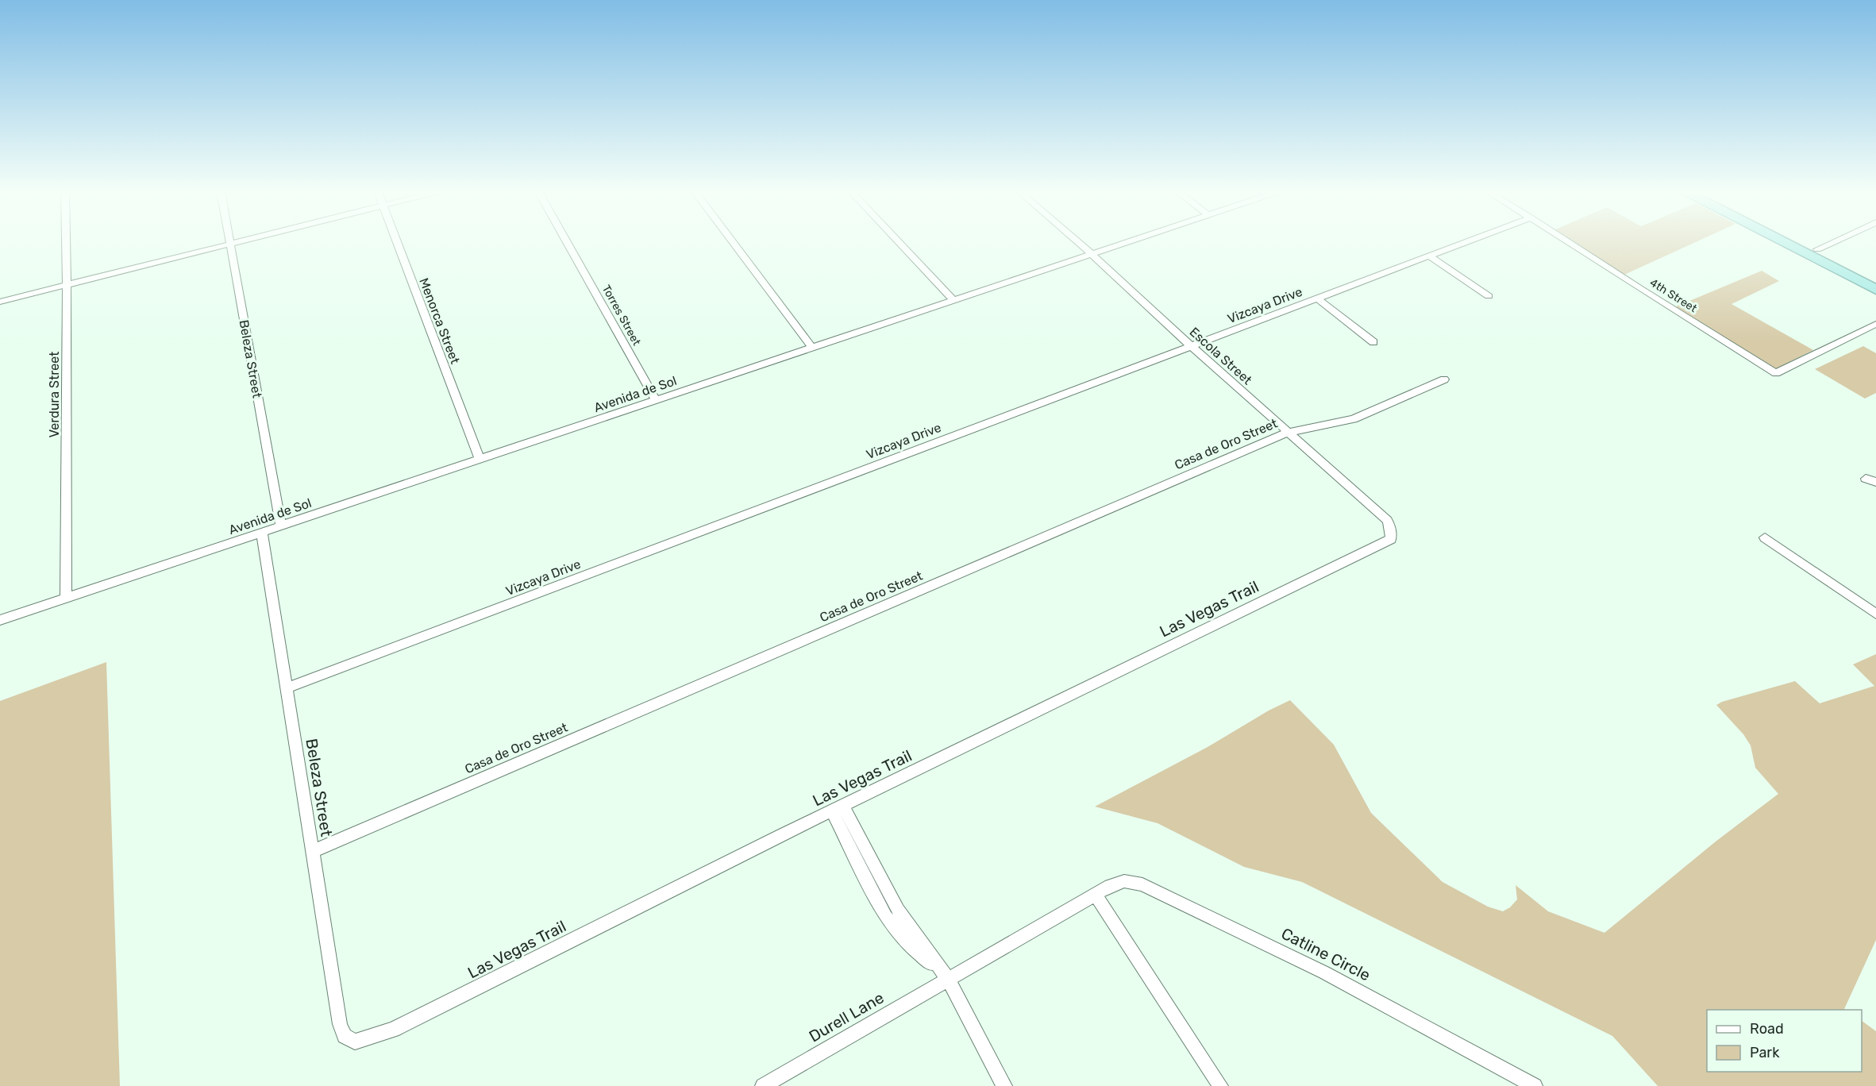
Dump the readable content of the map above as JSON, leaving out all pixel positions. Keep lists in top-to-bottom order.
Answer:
{
  "streets": {
    "street": [
      "4th Street",
      "Vizcaya Drive",
      "Torres Street",
      "Menorca Street",
      "Escola Street",
      "Beleza Street",
      "Avenida de Sol",
      "Verdura Street",
      "Casa de Oro Street",
      "Las Vegas Trail",
      "Catline Circle",
      "Durell Lane"
    ]
  },
  "crossings": [
    ["Vizcaya Drive", "Escola Street"],
    ["Vizcaya Drive", "Beleza Street"],
    ["Torres Street", "Avenida de Sol"],
    ["Menorca Street", "Avenida de Sol"],
    ["Escola Street", "Avenida de Sol"],
    ["Escola Street", "Casa de Oro Street"],
    ["Escola Street", "Las Vegas Trail"],
    ["Beleza Street", "Avenida de Sol"],
    ["Beleza Street", "Casa de Oro Street"],
    ["Beleza Street", "Las Vegas Trail"],
    ["Avenida de Sol", "Verdura Street"],
    ["Catline Circle", "Durell Lane"]
  ],
  "legend": ["Road", "Park"]
}
